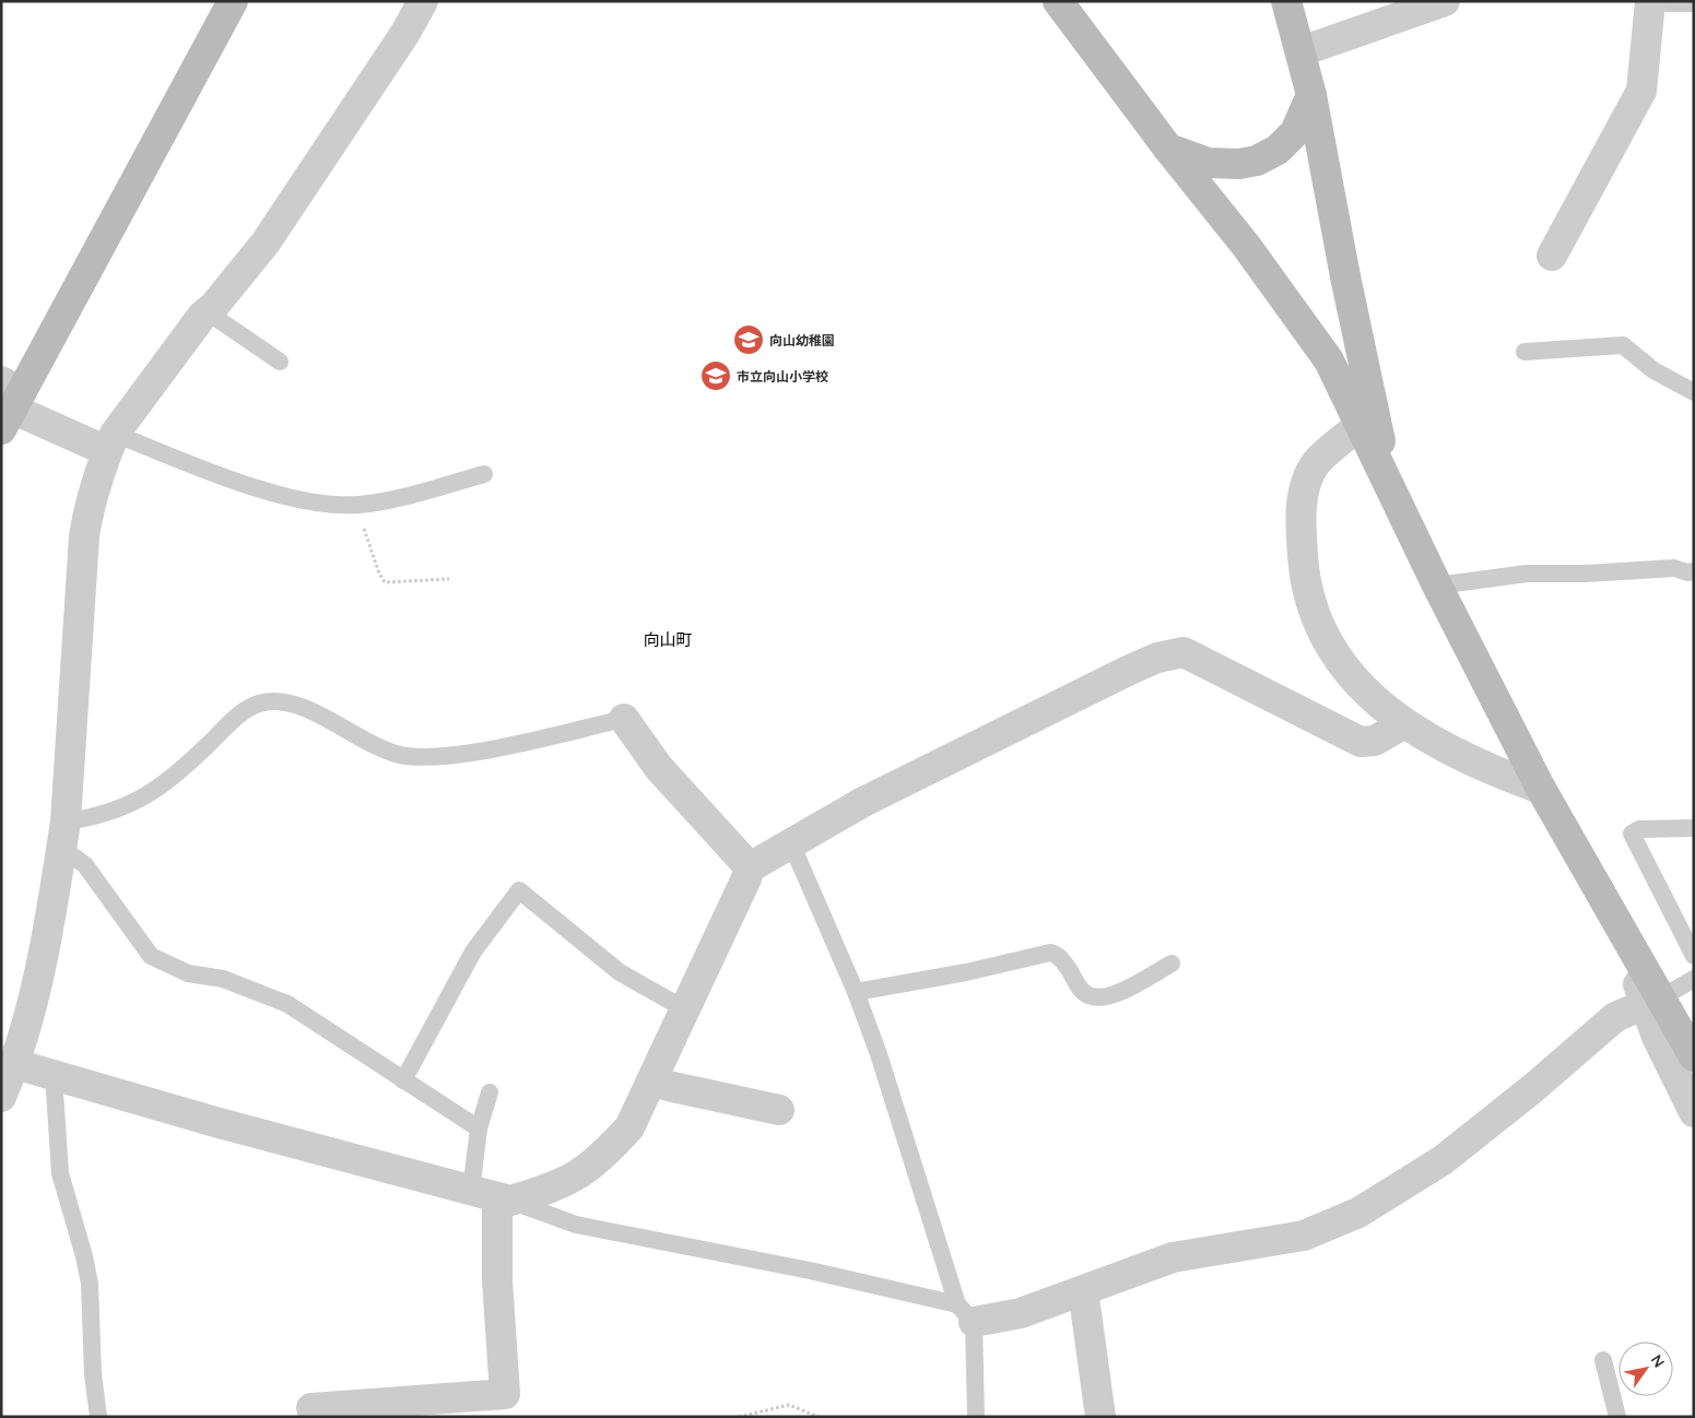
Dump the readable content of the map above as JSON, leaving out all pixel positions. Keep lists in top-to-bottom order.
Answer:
{
  "districts": ["向山町"],
  "places": {
    "school or university": ["向山幼稚園", "市立向山小学校"]
  },
  "north": "top right"
}
